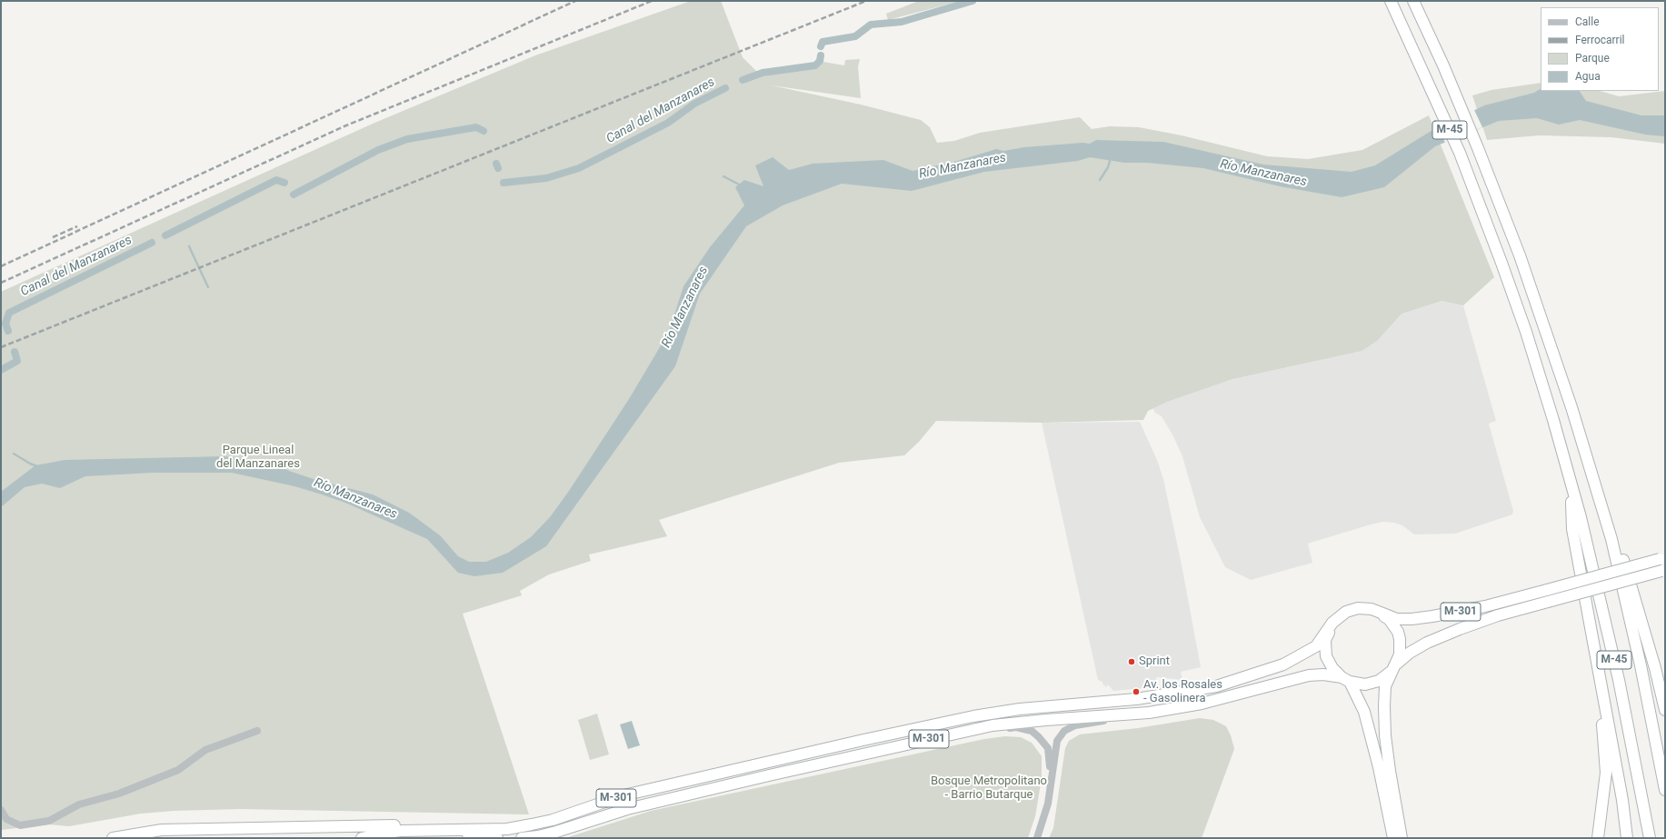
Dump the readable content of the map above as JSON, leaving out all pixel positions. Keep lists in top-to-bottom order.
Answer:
{
  "streets": {
    "highway": ["M-45", "M-301"]
  },
  "water": ["Canal del Manzanares", "Río Manzanares"],
  "parks": ["Parque Lineal del Manzanares", "Bosque Metropolitano - Barrio Butarque"],
  "places": ["Sprint", "Av. los Rosales - Gasolinera"],
  "legend": [
    "Calle",
    "Ferrocarril",
    "Parque",
    "Agua"
  ]
}
